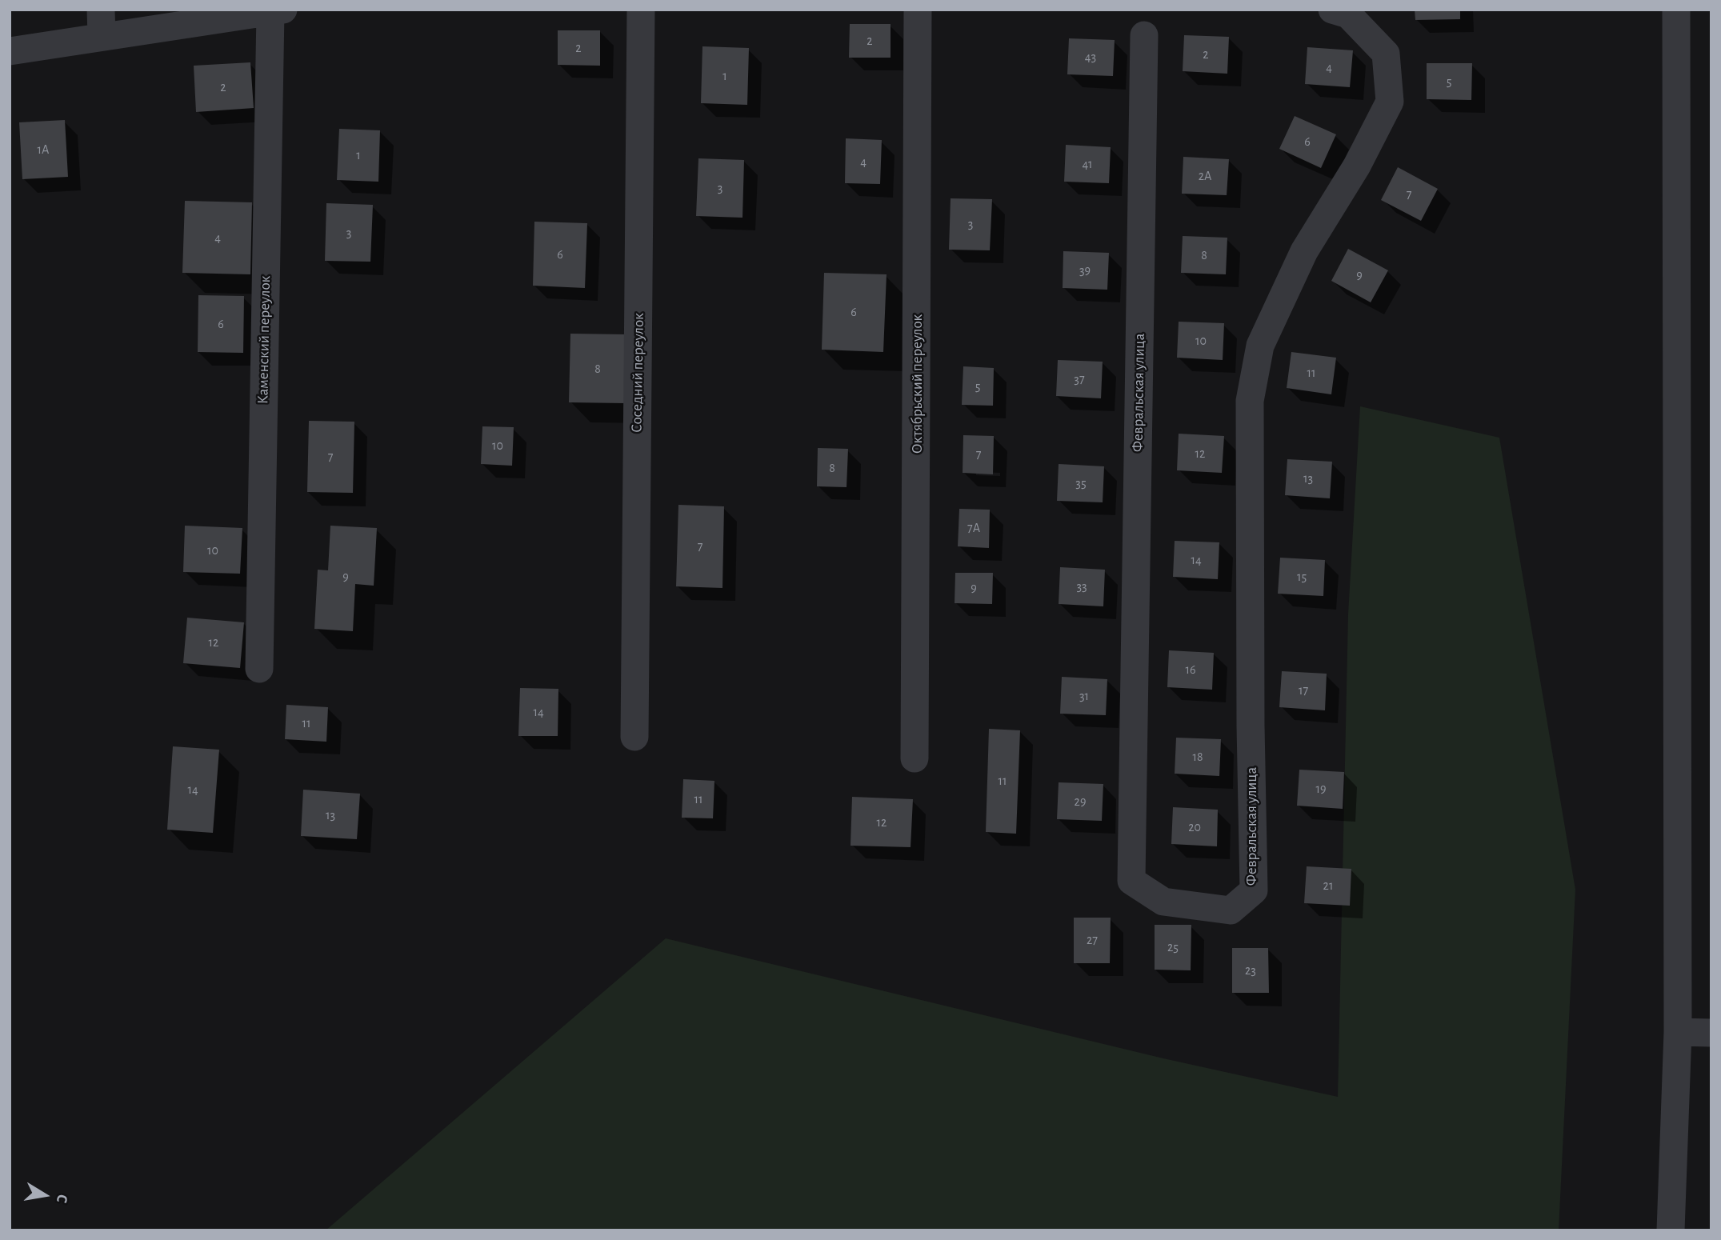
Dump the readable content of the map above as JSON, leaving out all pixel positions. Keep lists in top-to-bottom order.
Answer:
{
  "streets": {
    "street": [
      "Каменский переулок",
      "Соседний переулок",
      "Октябрьский переулок",
      "Февральская улица"
    ]
  },
  "house_numbers": [
    "2",
    "2",
    "2",
    "43",
    "4",
    "1",
    "5",
    "2",
    "6",
    "1А",
    "1",
    "4",
    "41",
    "2А",
    "3",
    "7",
    "3",
    "3",
    "4",
    "6",
    "8",
    "39",
    "9",
    "6",
    "6",
    "10",
    "8",
    "11",
    "37",
    "5",
    "10",
    "12",
    "7",
    "7",
    "8",
    "13",
    "35",
    "7А",
    "7",
    "10",
    "14",
    "9",
    "15",
    "33",
    "9",
    "12",
    "16",
    "17",
    "31",
    "14",
    "11",
    "18",
    "11",
    "19",
    "14",
    "11",
    "29",
    "13",
    "12",
    "20",
    "21",
    "27",
    "25",
    "23"
  ],
  "north": "right"
}
